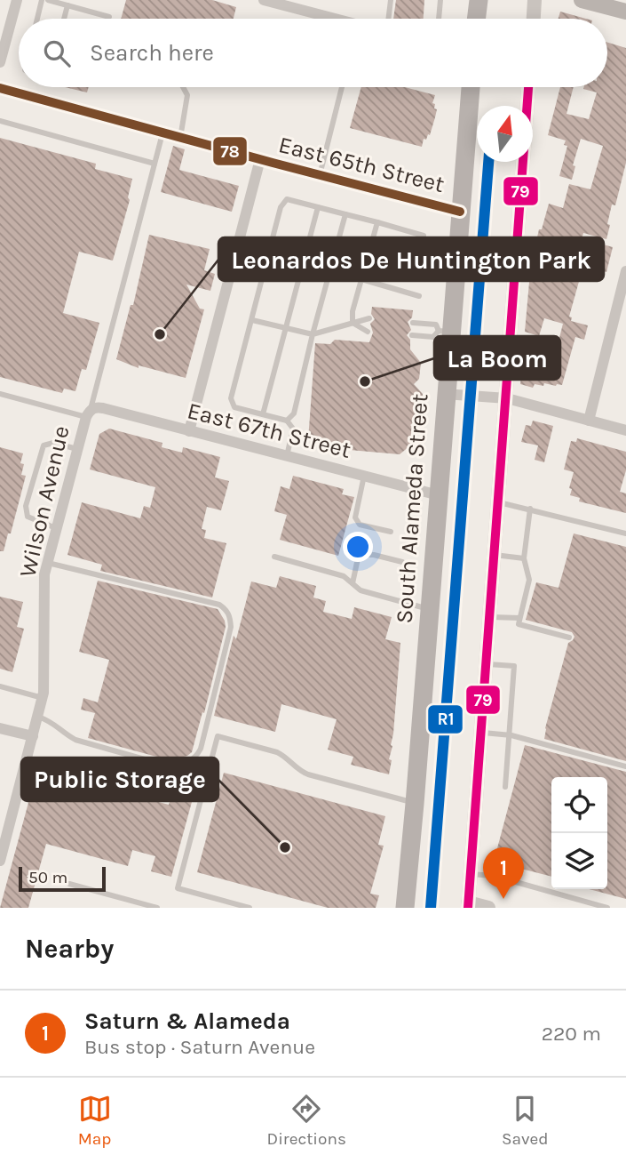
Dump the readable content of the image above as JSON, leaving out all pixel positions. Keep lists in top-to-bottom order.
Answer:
{
  "streets": {
    "main road": ["South Alameda Street"],
    "street": ["East 65th Street", "East 67th Street", "Wilson Avenue"]
  },
  "crossings": [
    ["East 65th Street", "South Alameda Street"],
    ["East 67th Street", "Wilson Avenue"],
    ["East 67th Street", "South Alameda Street"]
  ],
  "places": ["Leonardos De Huntington Park", "La Boom", "Public Storage"],
  "lines": ["transit line 79", "transit line 78", "transit line R1"],
  "scale_bar": "50 m",
  "north": "top",
  "page": {
    "search": "Search here",
    "pins": "1",
    "scale": "50 m",
    "heading": "Nearby",
    "list": [
      {
        "mark": "1",
        "name": "Saturn & Alameda",
        "note": "Bus stop · Saturn Avenue",
        "value": "220 m"
      }
    ],
    "nav": ["Map", "Directions", "Saved"]
  }
}
